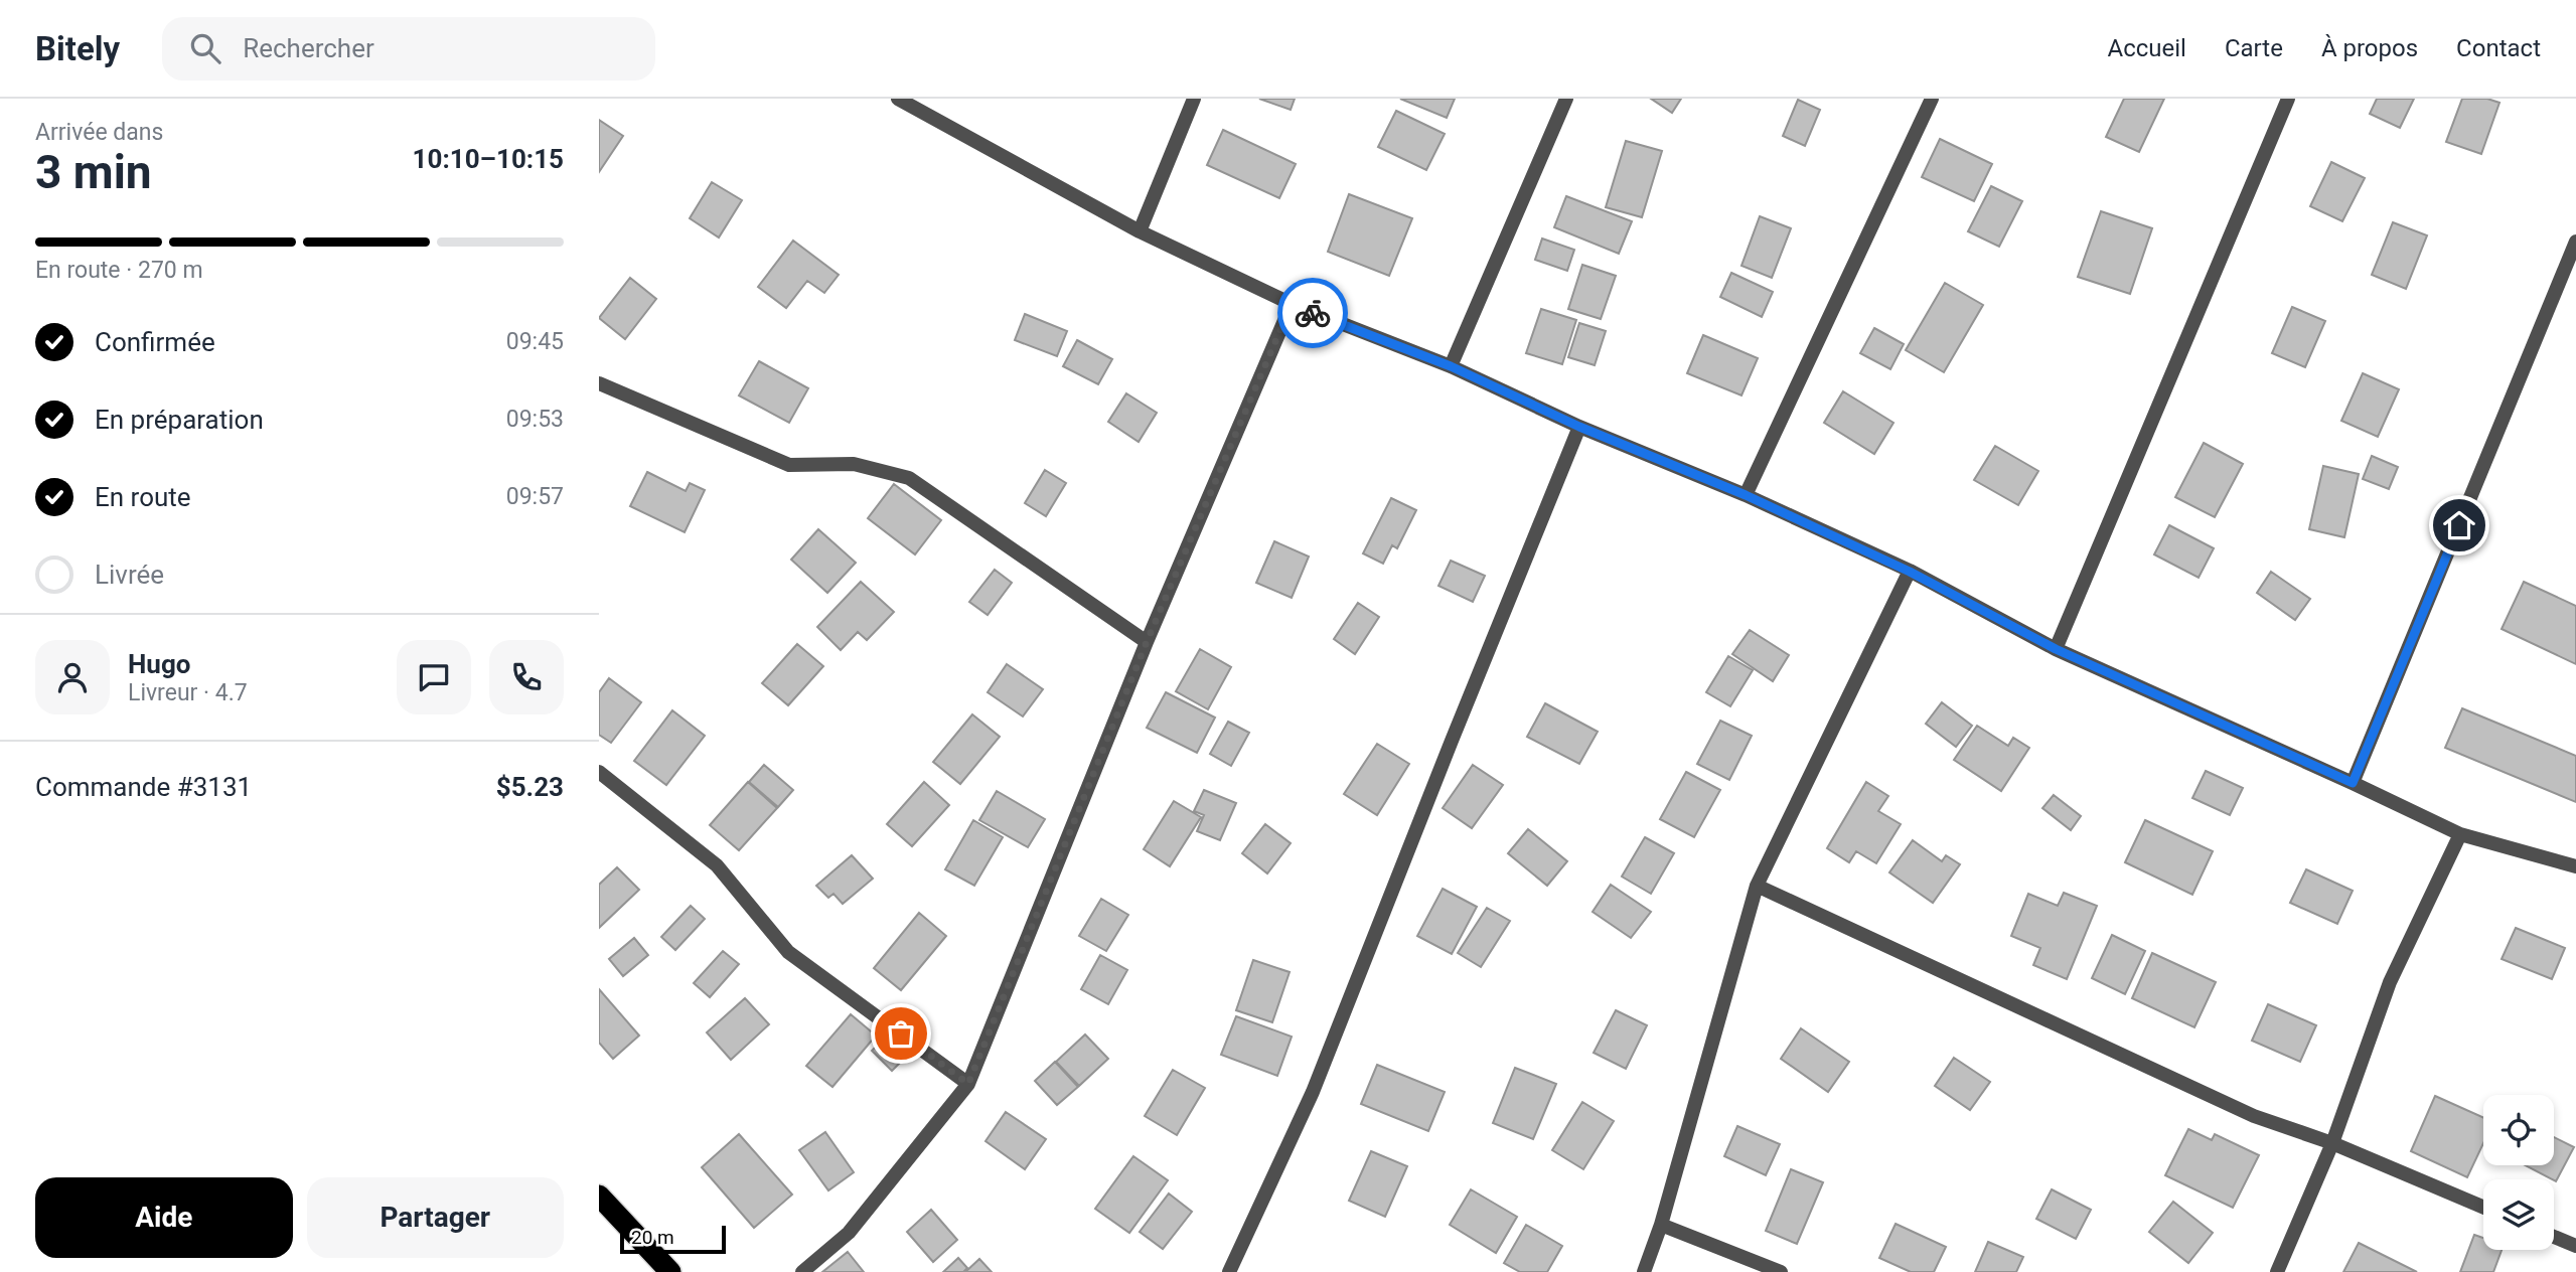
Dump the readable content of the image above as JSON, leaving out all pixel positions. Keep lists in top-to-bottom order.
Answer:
{
  "scale_bar": "20 m",
  "page": {
    "header": "Bitely",
    "search": "Rechercher",
    "nav": [
      "Accueil",
      "Carte",
      "À propos",
      "Contact"
    ],
    "heading": ["3 min", "Arrivée dans", "10:10–10:15"],
    "panel": [
      "Hugo",
      "Livreur · 4.7",
      "Commande #3131",
      "$5.23"
    ],
    "bar": "En route · 270 m",
    "list": [
      ["Confirmée", "09:45"],
      ["En préparation", "09:53"],
      ["En route", "09:57"],
      "Livrée"
    ],
    "buttons": ["Aide", "Partager"],
    "scale": "20 m"
  }
}
